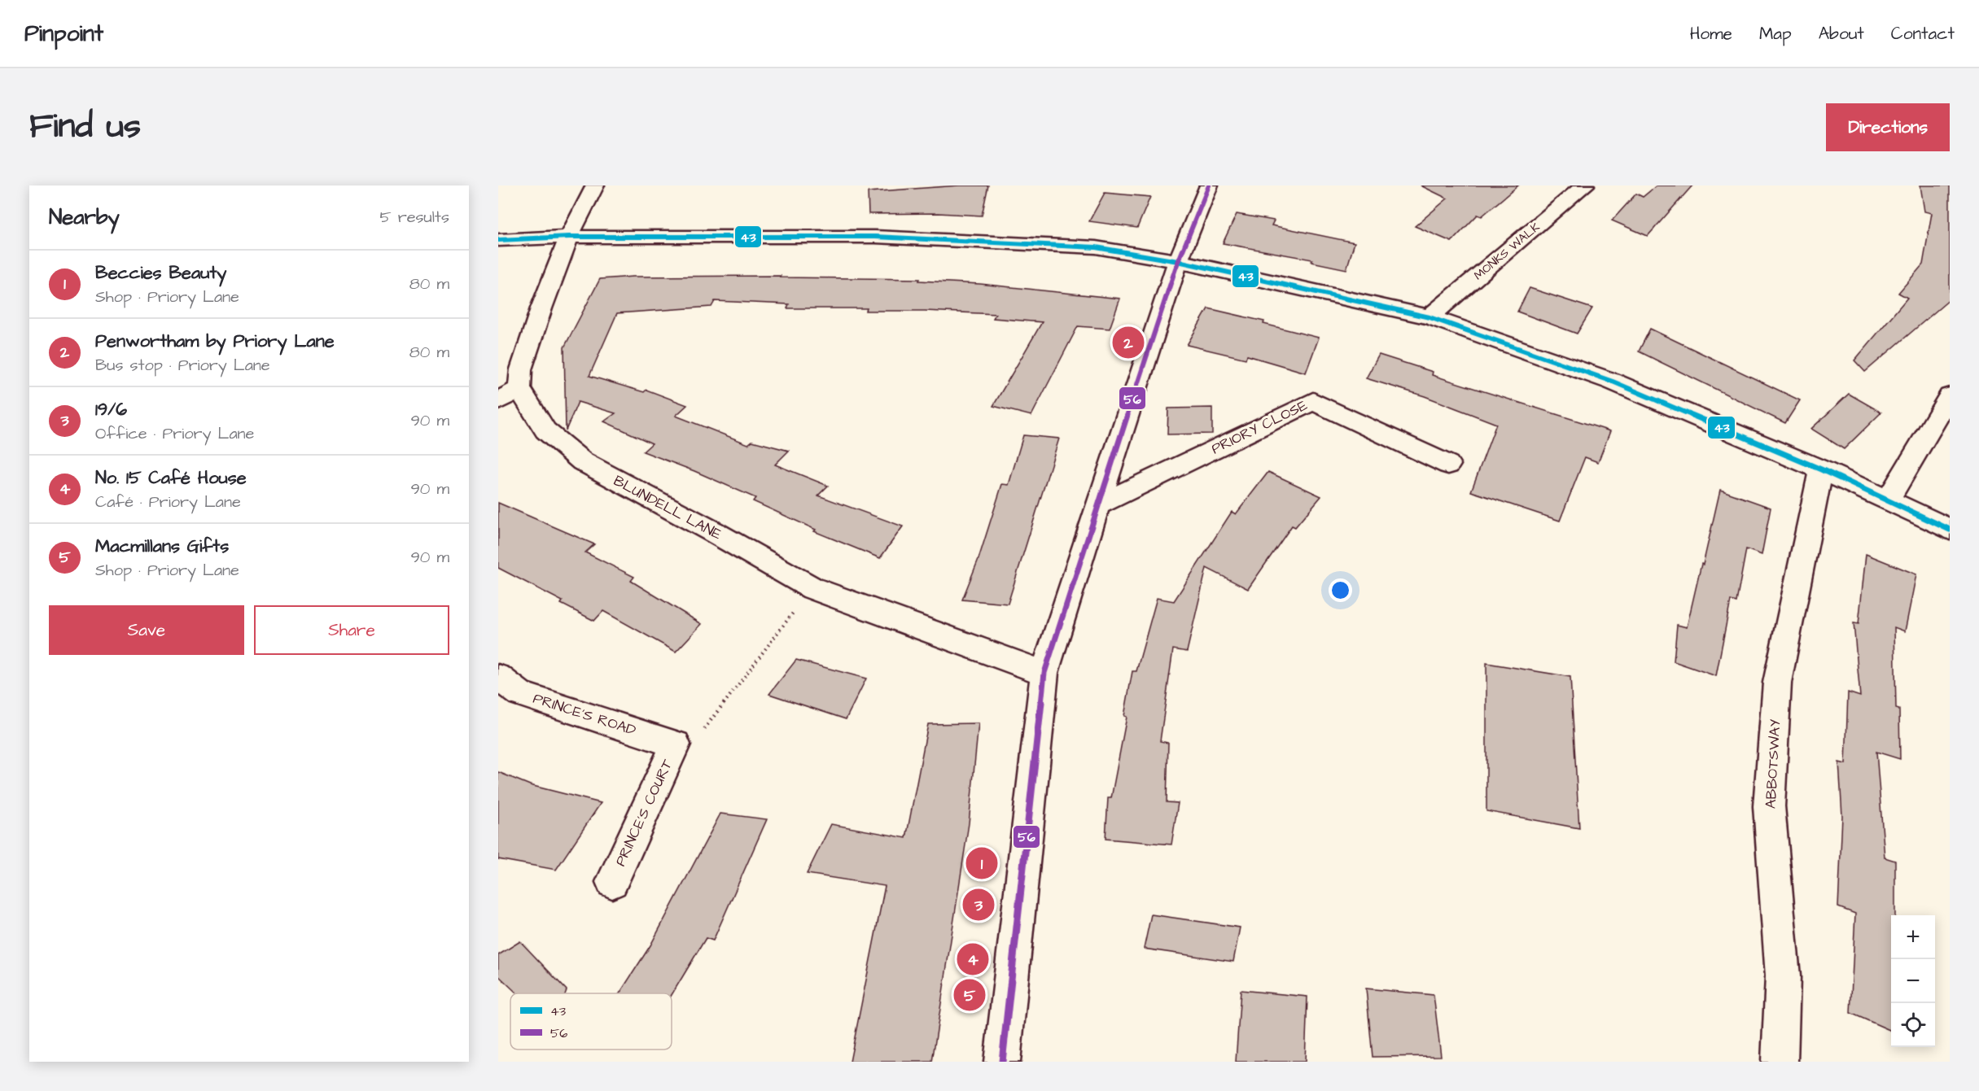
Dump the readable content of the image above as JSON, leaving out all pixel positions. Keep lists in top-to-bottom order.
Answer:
{
  "streets": {
    "street": [
      "MONKS WALK",
      "PRIORY CLOSE",
      "BLUNDELL LANE",
      "PRINCE'S ROAD",
      "ABBOTSWAY",
      "PRINCE'S COURT"
    ]
  },
  "crossings": [
    ["PRINCE'S ROAD", "PRINCE'S COURT"]
  ],
  "lines": ["transit line 56", "transit line 43"],
  "legend": ["43", "56"],
  "page": {
    "header": "Pinpoint",
    "nav": [
      "Home",
      "Map",
      "About",
      "Contact"
    ],
    "title": "Find us",
    "buttons": [
      "Directions",
      ["Save", "Share"]
    ],
    "heading": ["Nearby", "5 results"],
    "list": [
      {
        "mark": "1",
        "name": "Beccies Beauty",
        "note": "Shop · Priory Lane",
        "value": "80 m"
      },
      {
        "mark": "2",
        "name": "Penwortham by Priory Lane",
        "note": "Bus stop · Priory Lane",
        "value": "80 m"
      },
      {
        "mark": "3",
        "name": "19/6",
        "note": "Office · Priory Lane",
        "value": "90 m"
      },
      {
        "mark": "4",
        "name": "No. 15 Café House",
        "note": "Café · Priory Lane",
        "value": "90 m"
      },
      {
        "mark": "5",
        "name": "Macmillans Gifts",
        "note": "Shop · Priory Lane",
        "value": "90 m"
      }
    ],
    "pins": [
      "2",
      "1",
      "3",
      "4",
      "5"
    ],
    "map_buttons": ["+", "−"]
  }
}
